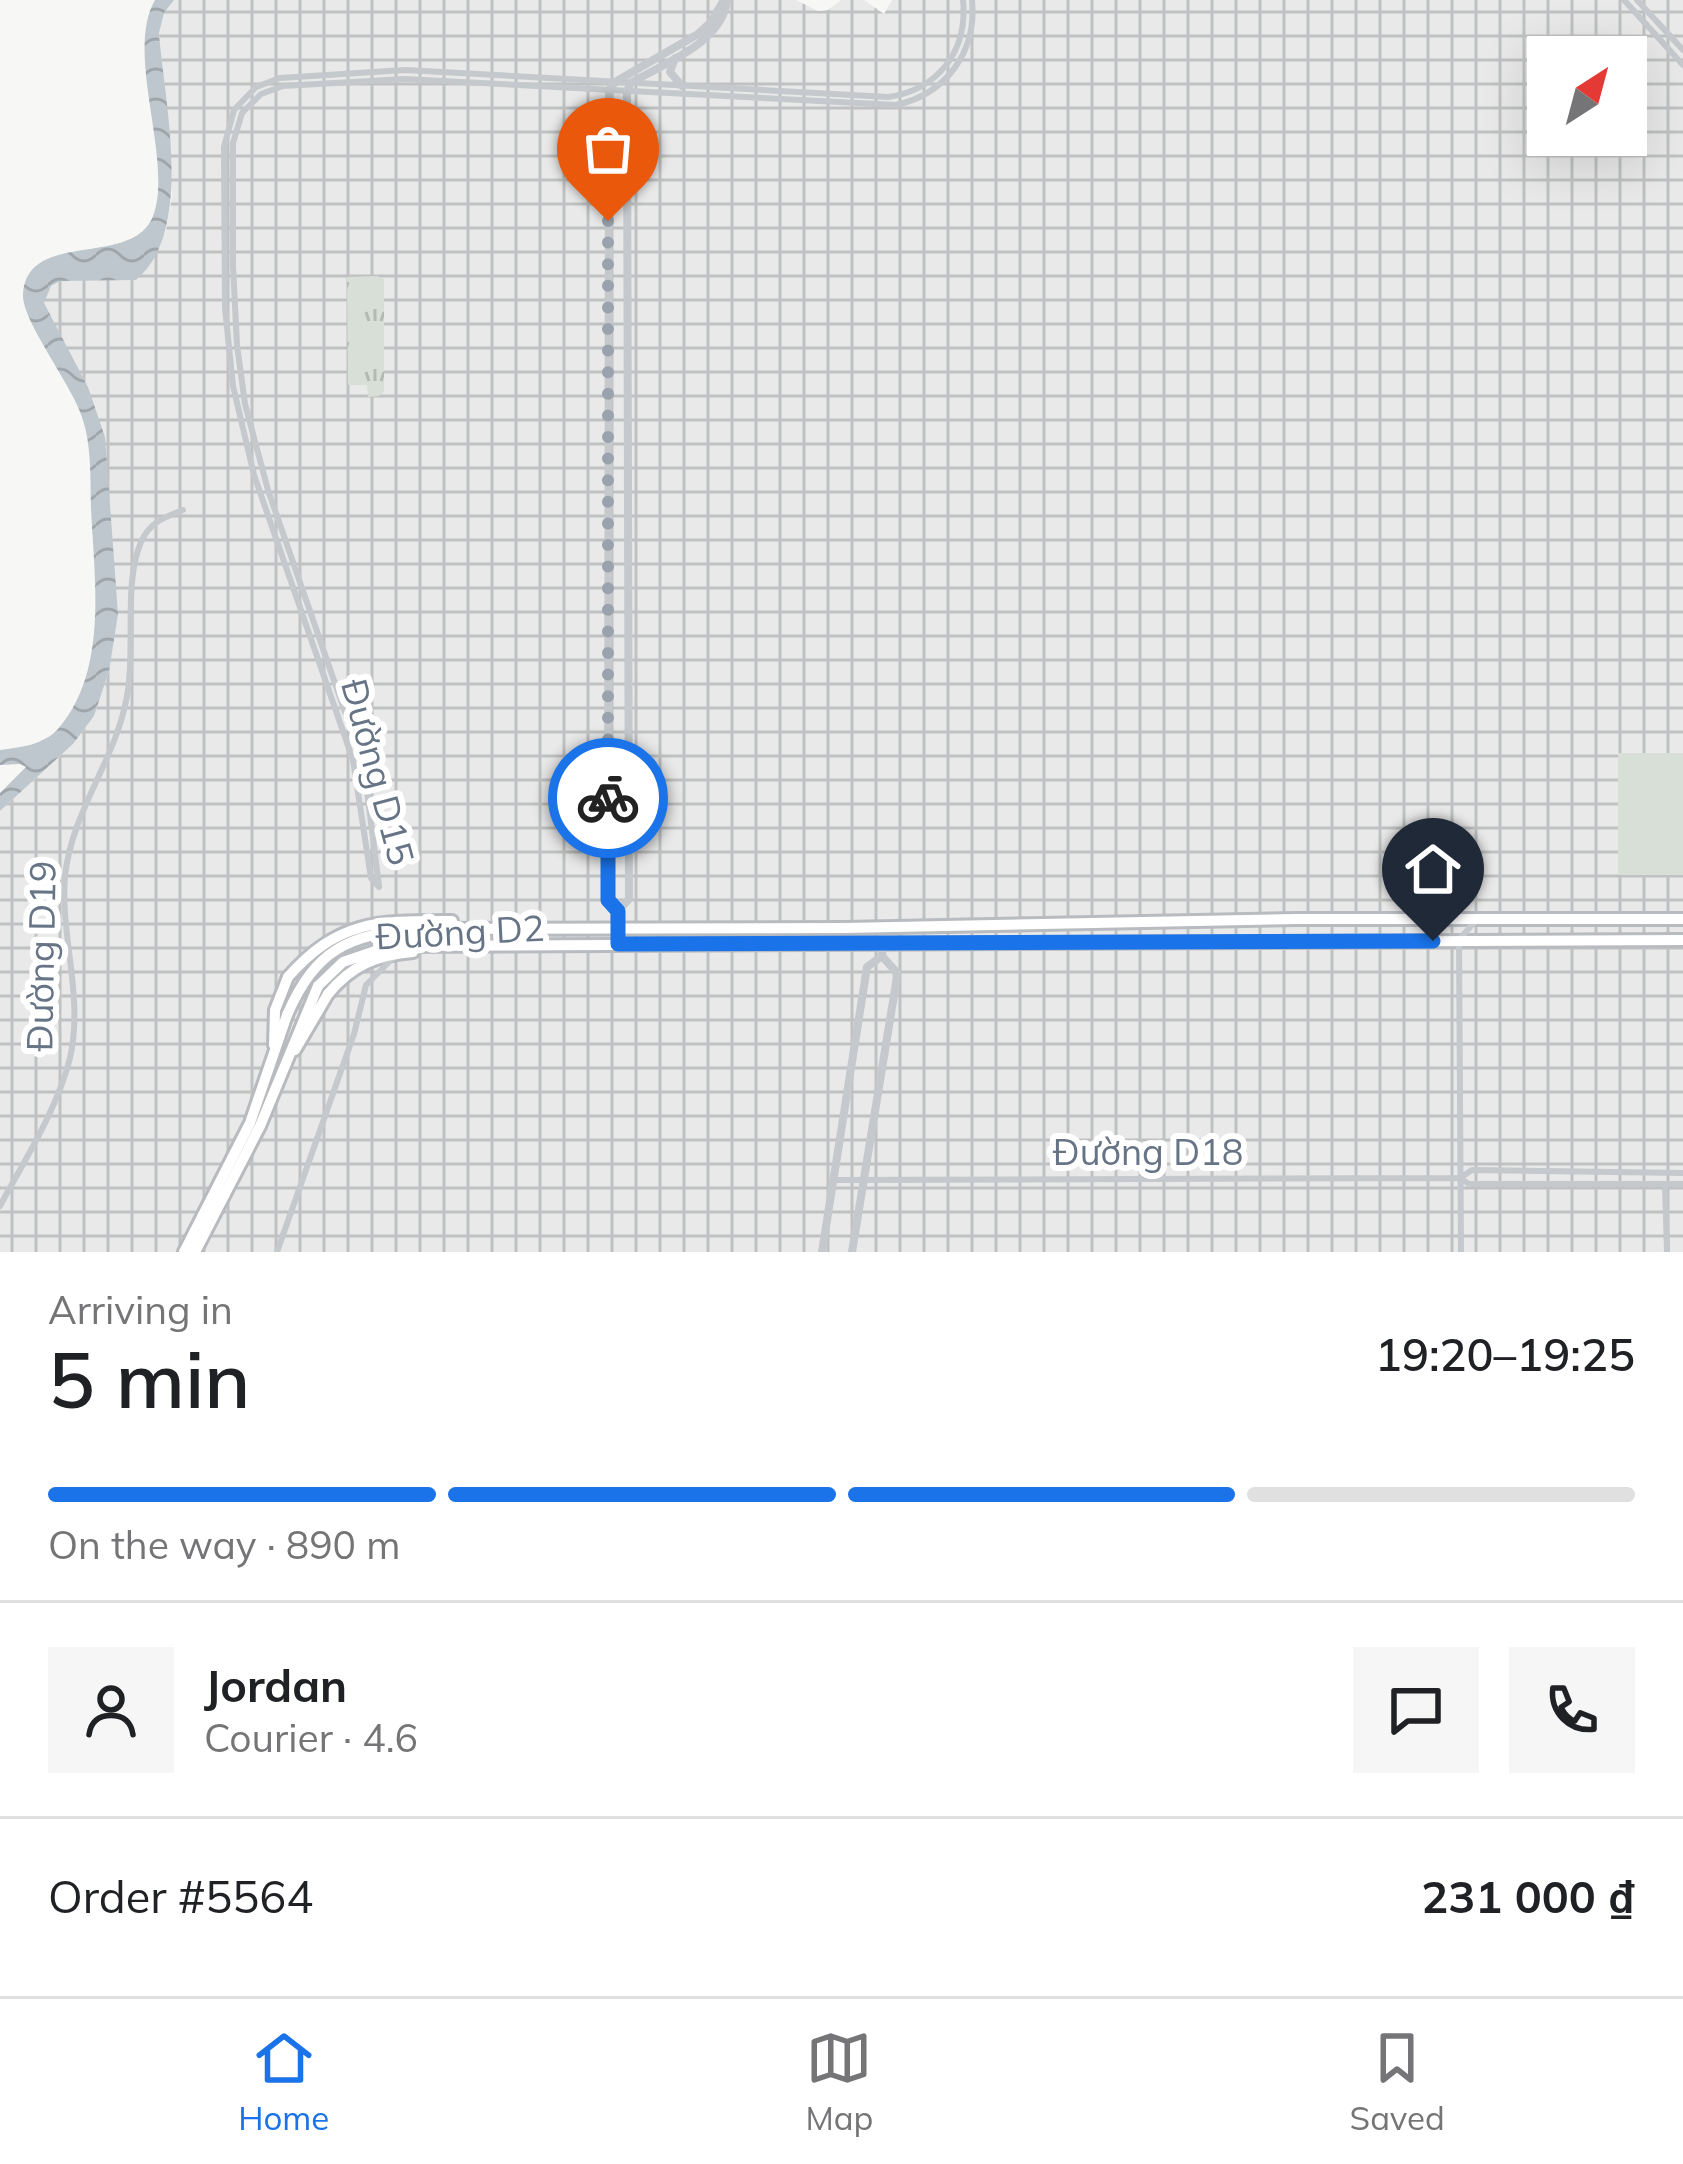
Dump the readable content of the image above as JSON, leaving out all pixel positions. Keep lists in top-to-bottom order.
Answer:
{
  "streets": {
    "main road": ["Đường D2"],
    "street": ["Đường D15", "Đường D19", "Đường D18"]
  },
  "north": "top right",
  "page": {
    "heading": ["5 min", "Arriving in", "19:20–19:25"],
    "panel": [
      "Jordan",
      "Courier · 4.6",
      "Order #5564",
      "231 000 ₫"
    ],
    "bar": "On the way · 890 m",
    "tabs": ["Home", "Map", "Saved"]
  }
}
